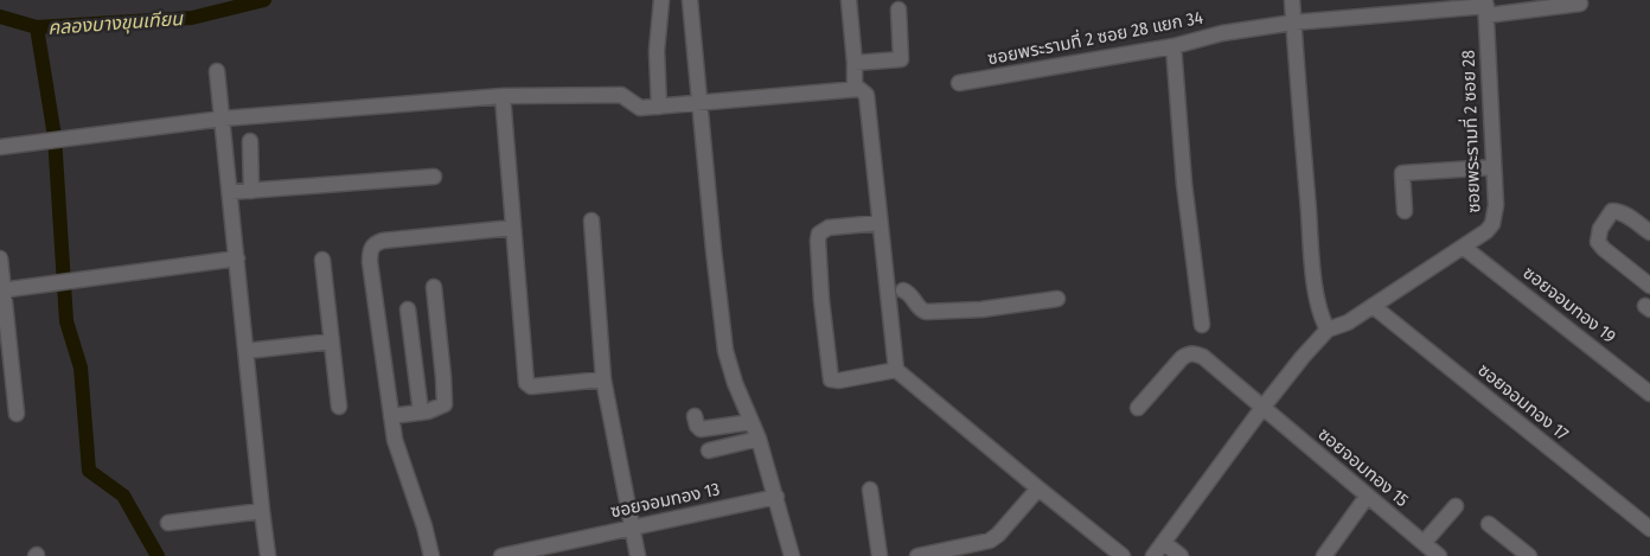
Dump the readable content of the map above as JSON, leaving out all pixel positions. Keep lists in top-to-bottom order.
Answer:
{
  "streets": {
    "street": [
      "ซอยพระรามที่ 2 ซอย 28 แยก 34",
      "ซอยพระรามที่ 2 ซอย 28",
      "ซอยจอมทอง 19",
      "ซอยจอมทอง 17",
      "ซอยจอมทอง 15",
      "ซอยจอมทอง 13"
    ]
  },
  "crossings": [
    ["ซอยพระรามที่ 2 ซอย 28 แยก 34", "ซอยพระรามที่ 2 ซอย 28"],
    ["ซอยพระรามที่ 2 ซอย 28", "ซอยจอมทอง 19"]
  ],
  "water": ["คลองบางขุนเทียน"]
}
